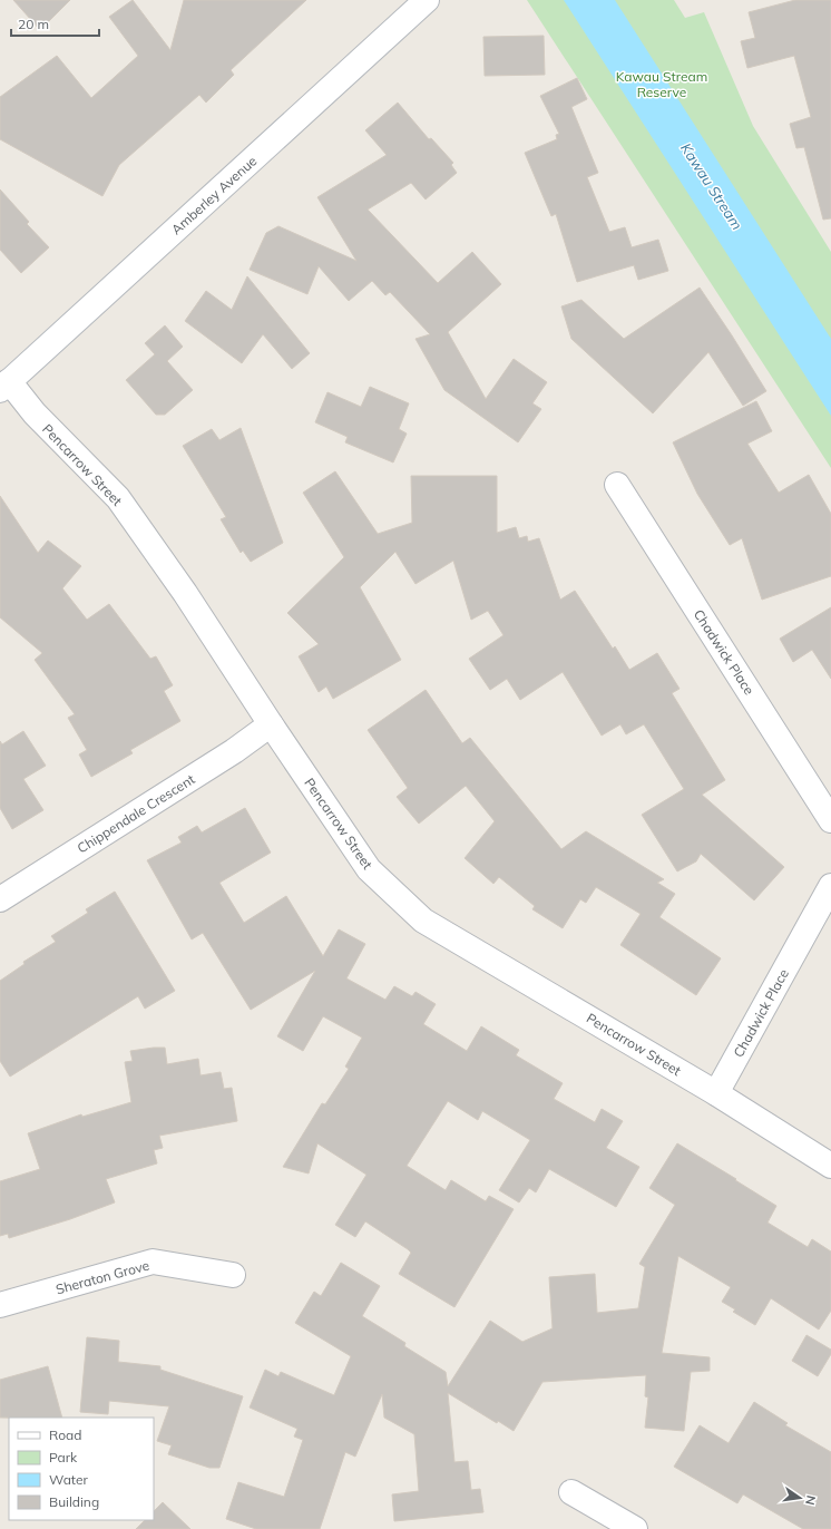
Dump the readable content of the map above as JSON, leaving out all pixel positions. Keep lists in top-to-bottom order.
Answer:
{
  "streets": {
    "street": [
      "Amberley Avenue",
      "Pencarrow Street",
      "Chadwick Place",
      "Chippendale Crescent",
      "Sheraton Grove"
    ]
  },
  "crossings": [
    ["Amberley Avenue", "Pencarrow Street"],
    ["Pencarrow Street", "Chadwick Place"],
    ["Pencarrow Street", "Chippendale Crescent"]
  ],
  "water": ["Kawau Stream"],
  "parks": ["Kawau Stream Reserve"],
  "legend": [
    "Road",
    "Park",
    "Water",
    "Building"
  ],
  "scale_bar": "20 m",
  "north": "right"
}
